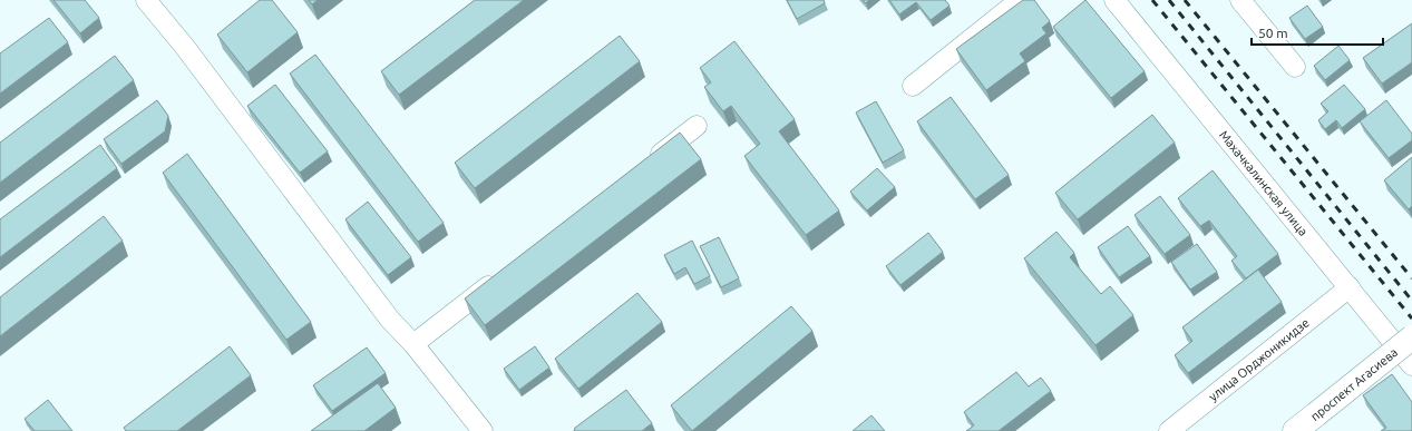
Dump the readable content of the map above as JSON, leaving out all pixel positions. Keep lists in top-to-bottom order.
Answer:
{
  "streets": {
    "main road": ["проспект Агасиева"],
    "street": ["Махачкалинская улица", "улица Орджоникидзе"]
  },
  "crossings": [
    ["Махачкалинская улица", "улица Орджоникидзе"]
  ],
  "scale_bar": "50 m"
}
